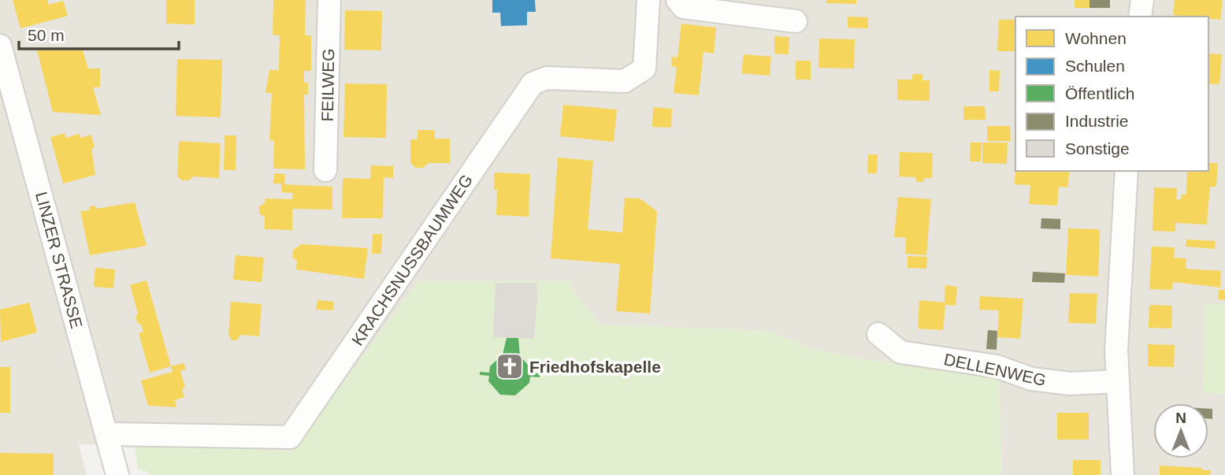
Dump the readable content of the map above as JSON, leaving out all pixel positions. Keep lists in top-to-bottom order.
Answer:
{
  "streets": {
    "street": [
      "FEILWEG",
      "LINZER STRASSE",
      "KRACHSNUSSBAUMWEG",
      "DELLENWEG"
    ]
  },
  "crossings": [
    ["LINZER STRASSE", "KRACHSNUSSBAUMWEG"]
  ],
  "places": {
    "church": ["Friedhofskapelle"]
  },
  "legend": [
    "Wohnen",
    "Schulen",
    "Öffentlich",
    "Industrie",
    "Sonstige"
  ],
  "scale_bar": "50 m",
  "north": "top"
}
